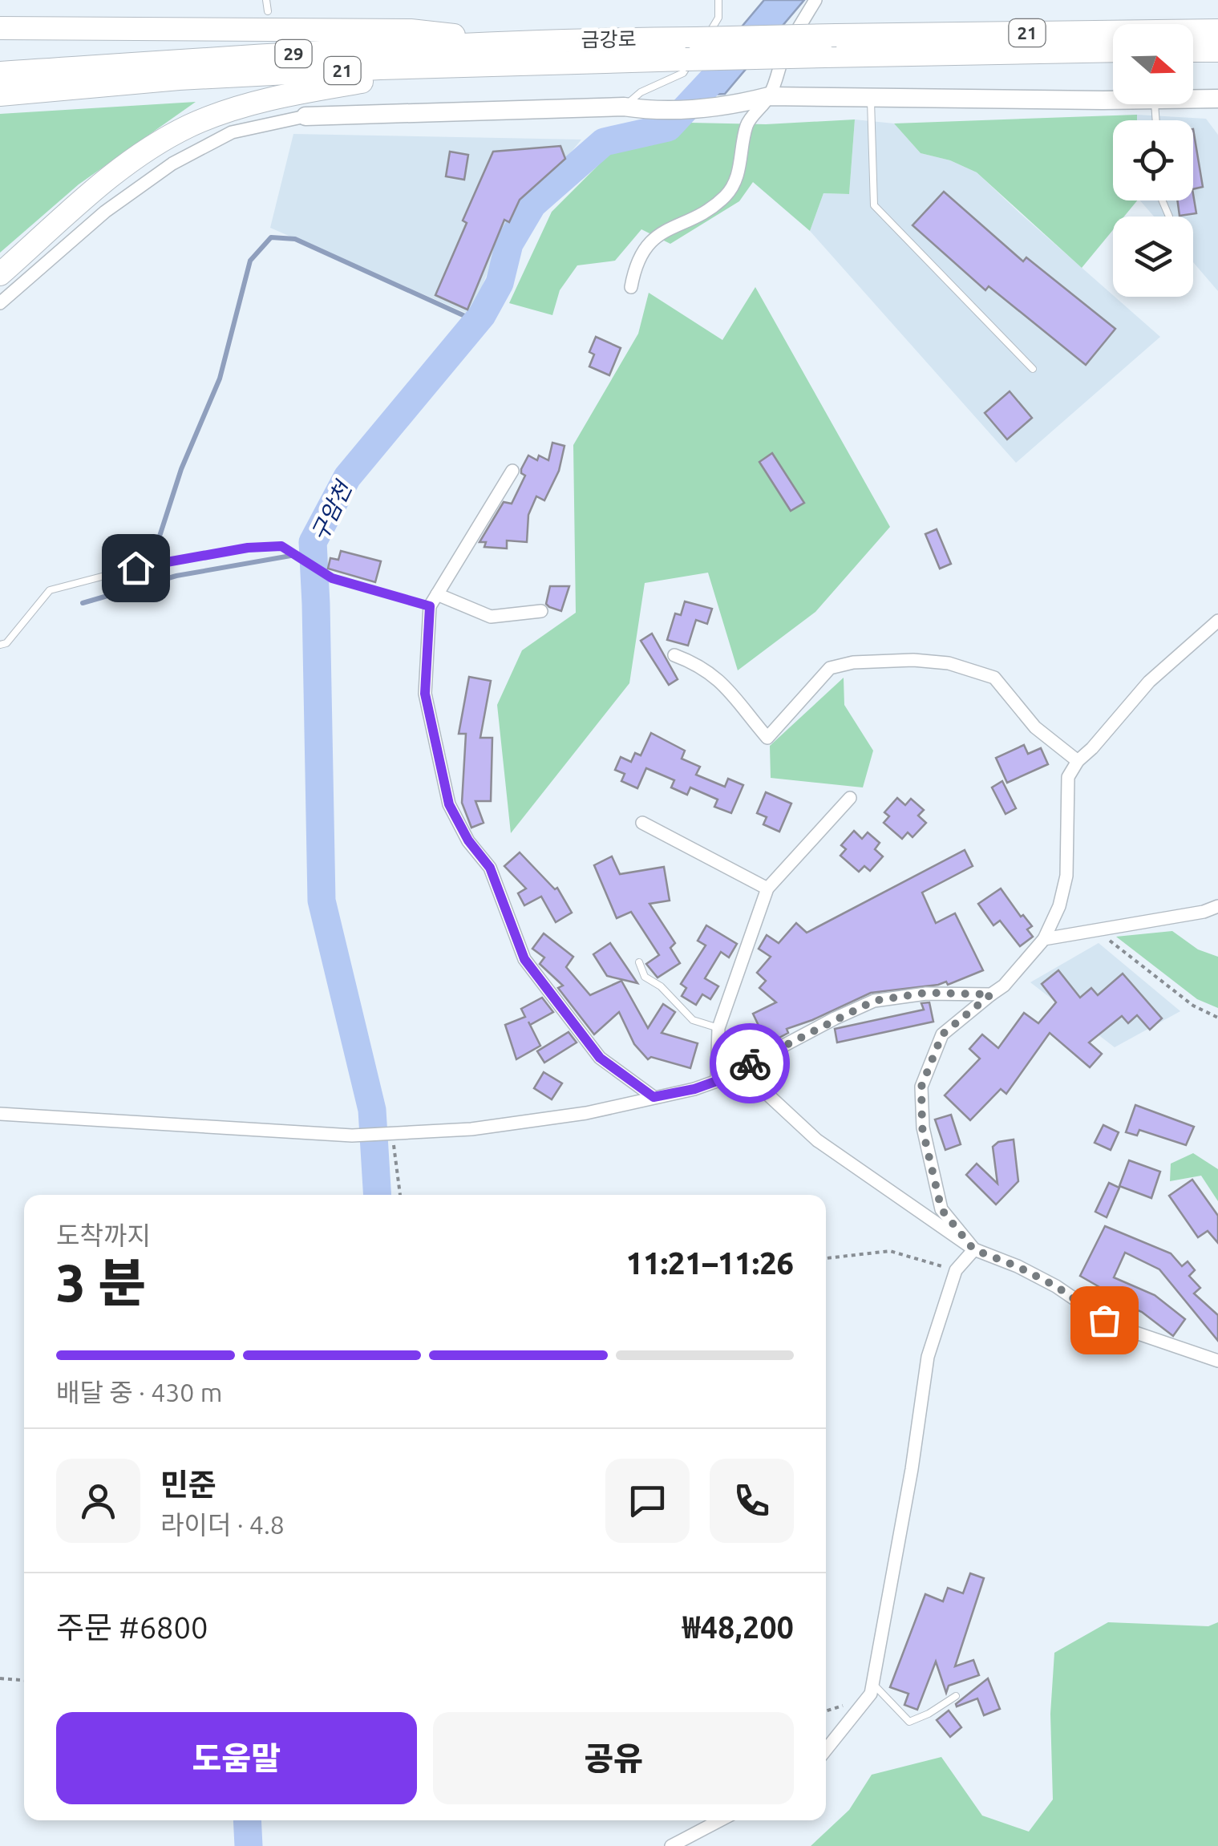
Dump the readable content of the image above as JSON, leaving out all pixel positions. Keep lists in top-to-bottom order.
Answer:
{
  "streets": {
    "highway": ["21", "금강로", "29"]
  },
  "water": ["구암천"],
  "north": "right",
  "page": {
    "heading": ["3 분", "도착까지", "11:21–11:26"],
    "panel": [
      "민준",
      "라이더 · 4.8",
      "주문 #6800",
      "₩48,200"
    ],
    "bar": "배달 중 · 430 m",
    "buttons": ["도움말", "공유"]
  }
}
